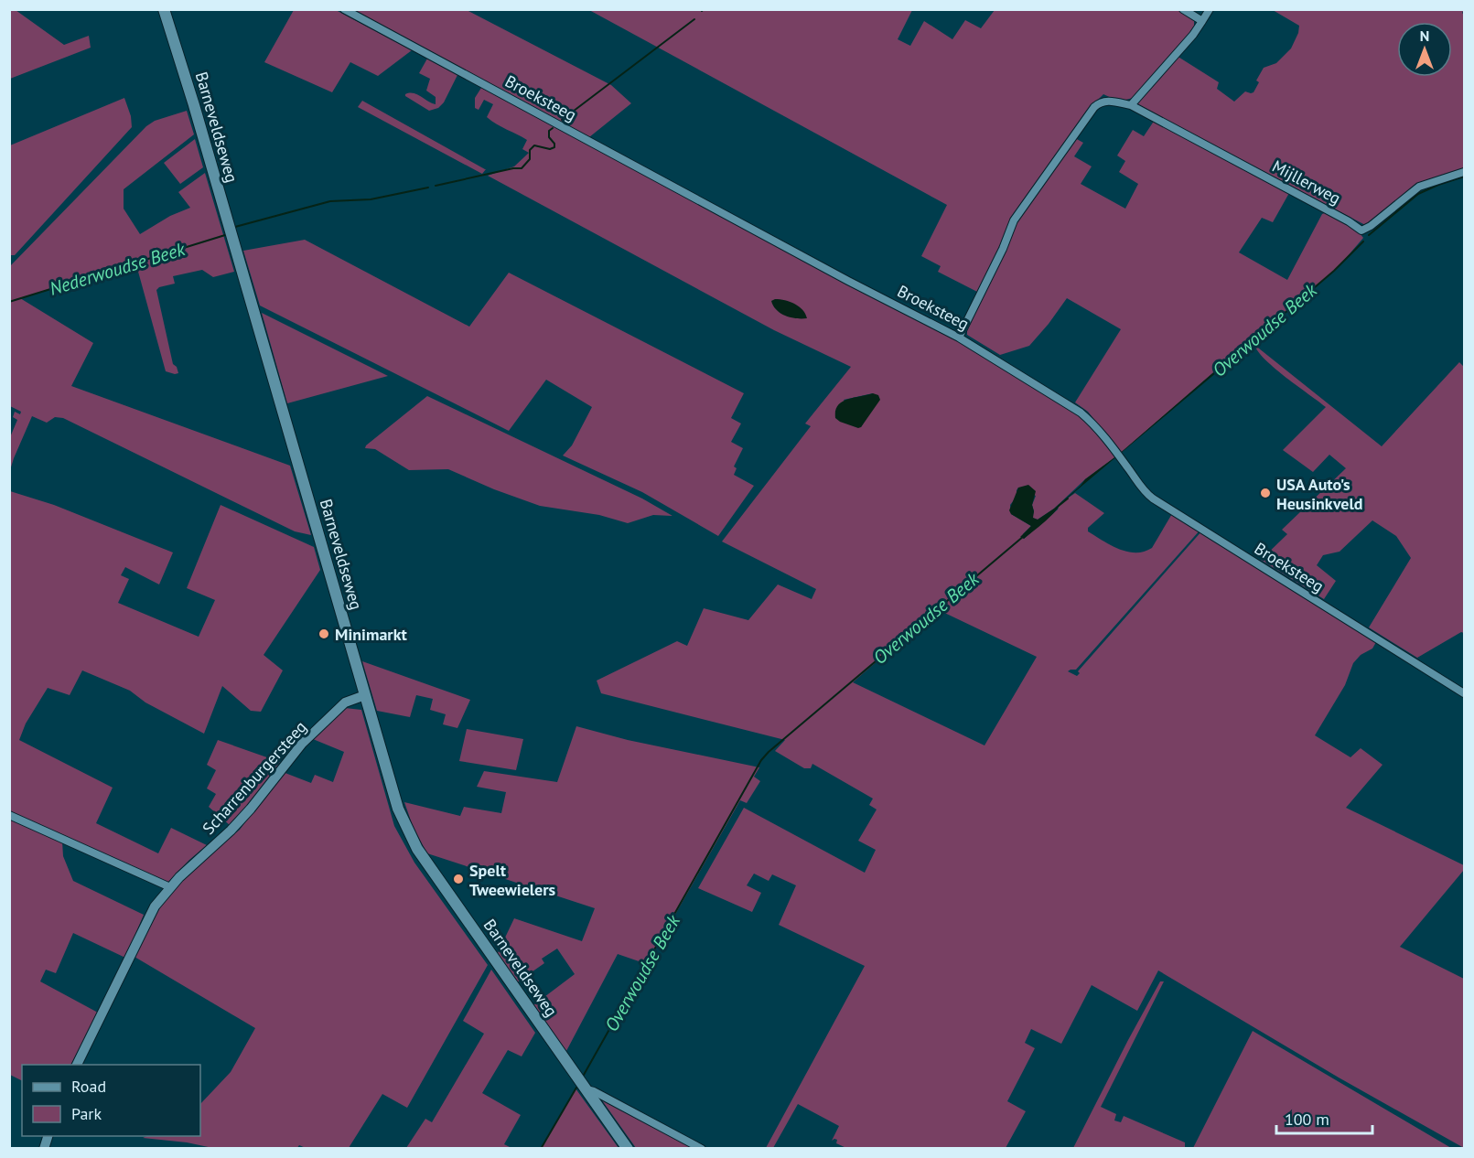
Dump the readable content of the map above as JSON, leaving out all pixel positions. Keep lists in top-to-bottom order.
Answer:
{
  "streets": {
    "main road": ["Barneveldseweg"],
    "street": ["Broeksteeg", "Mijllerweg", "Scharrenburgersteeg"]
  },
  "crossings": [
    ["Broeksteeg", "Mijllerweg"],
    ["Barneveldseweg", "Scharrenburgersteeg"]
  ],
  "water": ["Nederwoudse Beek", "Overwoudse Beek"],
  "places": ["USA Auto's Heusinkveld", "Minimarkt", "Spelt Tweewielers"],
  "legend": ["Road", "Park"],
  "scale_bar": "100 m",
  "north": "top"
}
